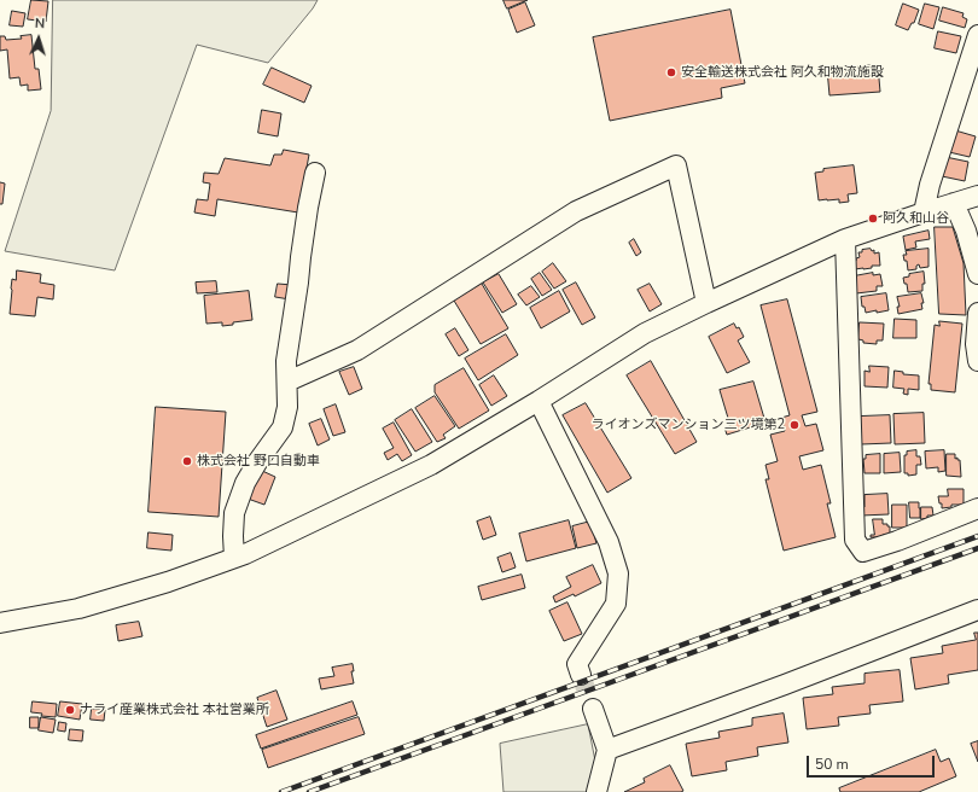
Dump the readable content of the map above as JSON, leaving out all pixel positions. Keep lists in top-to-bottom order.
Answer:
{
  "places": [
    "安全輸送株式会社 阿久和物流施設",
    "阿久和山谷",
    "ライオンズマンション三ツ境第2",
    "株式会社 野口自動車",
    "ナライ産業株式会社 本社営業所"
  ],
  "scale_bar": "50 m",
  "north": "top"
}
